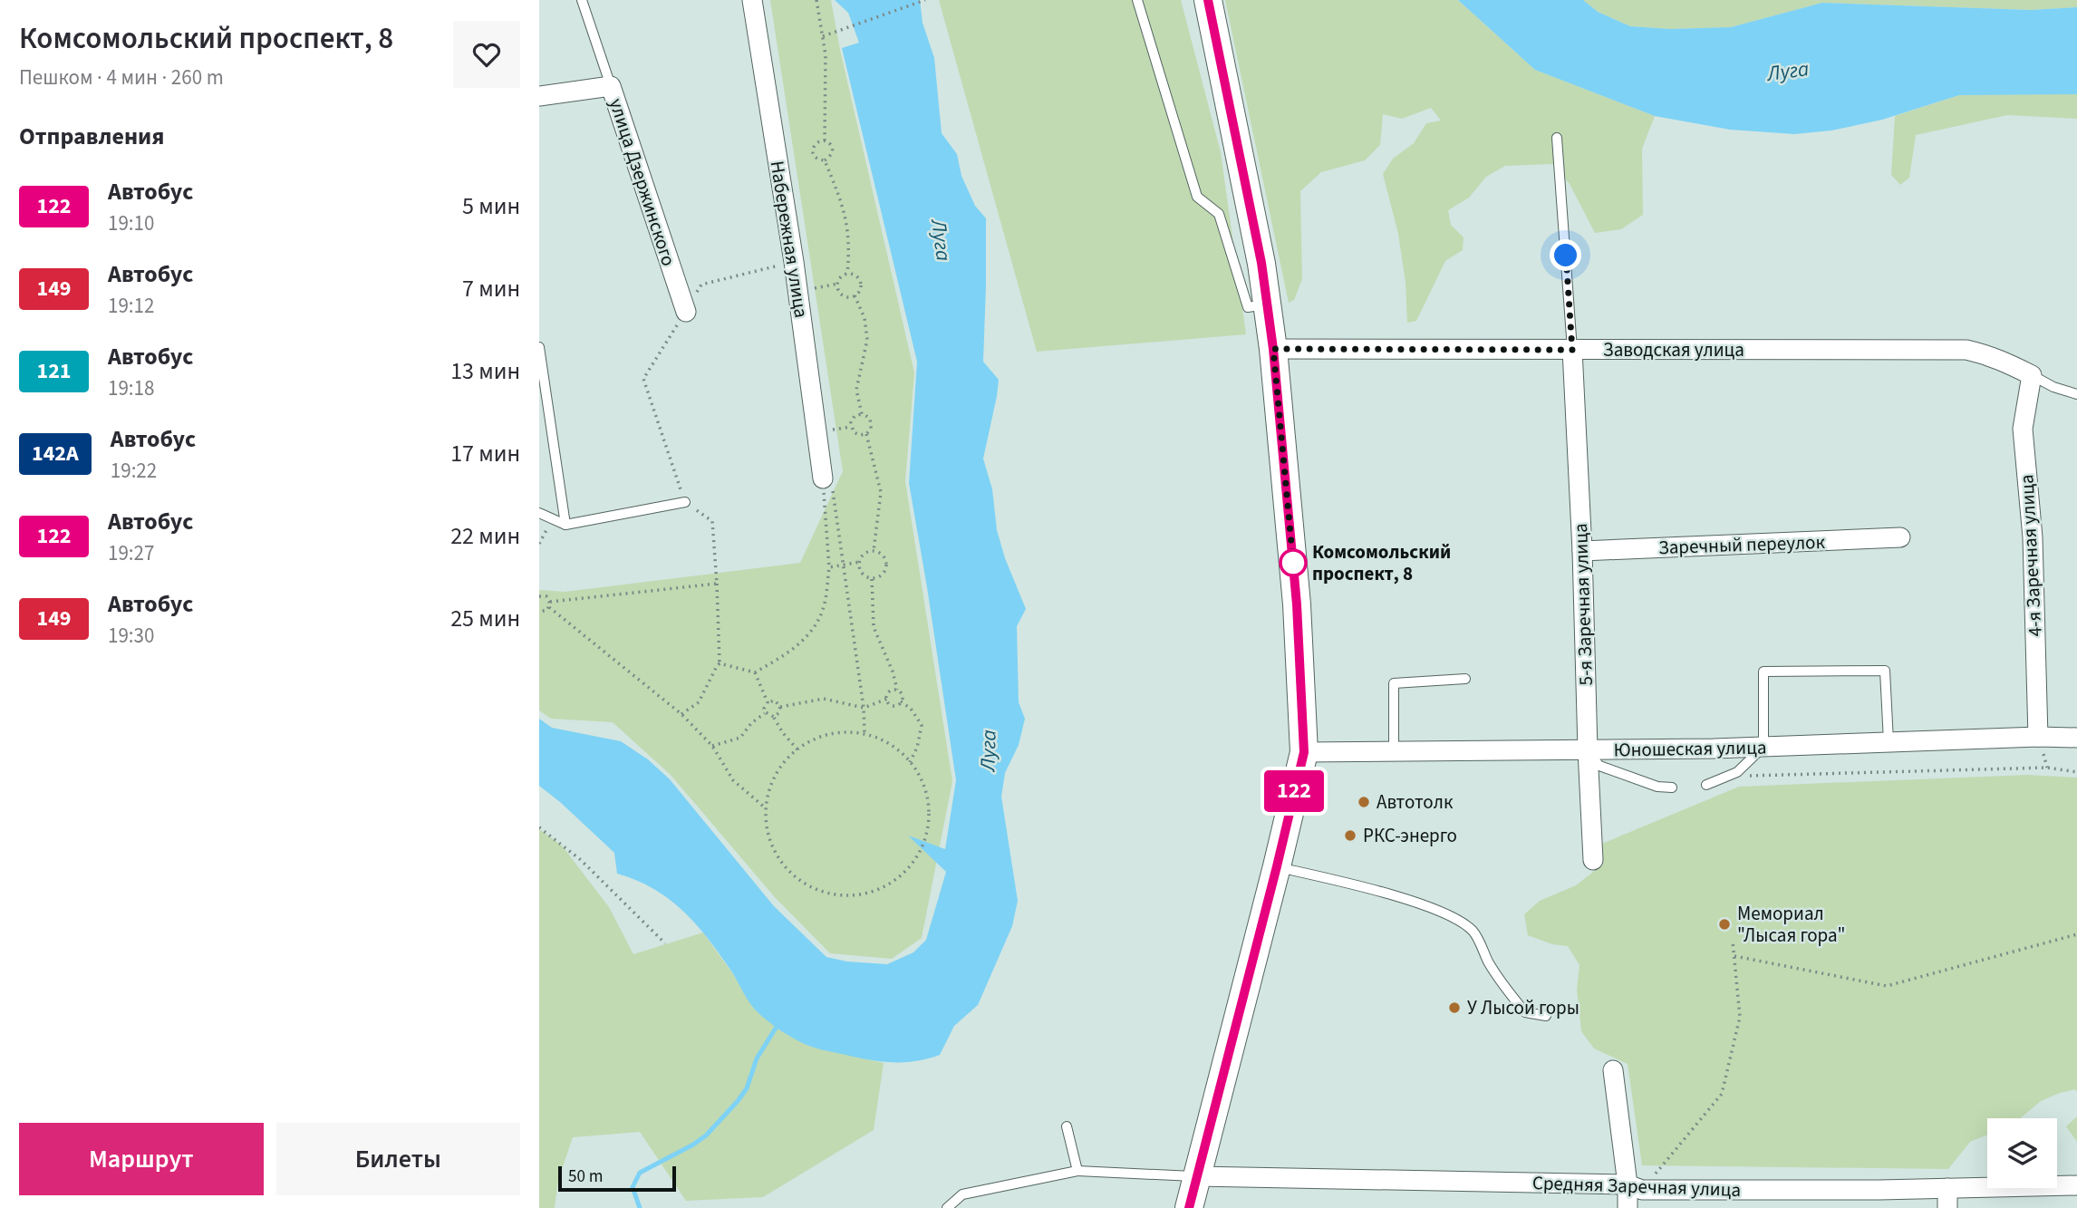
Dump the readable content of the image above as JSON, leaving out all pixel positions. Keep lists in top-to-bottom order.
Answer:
{
  "streets": {
    "street": [
      "улица Дзержинского",
      "Набережная улица",
      "Заводская улица",
      "Заречный переулок",
      "4-я Заречная улица",
      "5-я Заречная улица",
      "Юношеская улица",
      "Средняя Заречная улица"
    ]
  },
  "crossings": [
    ["Заводская улица", "4-я Заречная улица"],
    ["Заводская улица", "5-я Заречная улица"],
    ["Заречный переулок", "5-я Заречная улица"],
    ["4-я Заречная улица", "Юношеская улица"],
    ["5-я Заречная улица", "Юношеская улица"]
  ],
  "water": ["Луга"],
  "places": [
    "Комсомольский проспект, 8",
    "Автотолк",
    "РКС-энерго",
    "Мемориал \"Лысая гора\"",
    "У Лысой горы"
  ],
  "lines": ["bus line 122"],
  "scale_bar": "50 m",
  "page": {
    "heading": [
      ["Комсомольский проспект, 8", "Пешком · 4 мин · 260 m"],
      "Отправления"
    ],
    "on_map": "122",
    "list": [
      {
        "mark": "122",
        "name": "Автобус",
        "note": "19:10",
        "value": "5 мин"
      },
      {
        "mark": "149",
        "name": "Автобус",
        "note": "19:12",
        "value": "7 мин"
      },
      {
        "mark": "121",
        "name": "Автобус",
        "note": "19:18",
        "value": "13 мин"
      },
      {
        "mark": "142А",
        "name": "Автобус",
        "note": "19:22",
        "value": "17 мин"
      },
      {
        "mark": "122",
        "name": "Автобус",
        "note": "19:27",
        "value": "22 мин"
      },
      {
        "mark": "149",
        "name": "Автобус",
        "note": "19:30",
        "value": "25 мин"
      }
    ],
    "buttons": ["Маршрут", "Билеты"],
    "scale": "50 m"
  }
}
